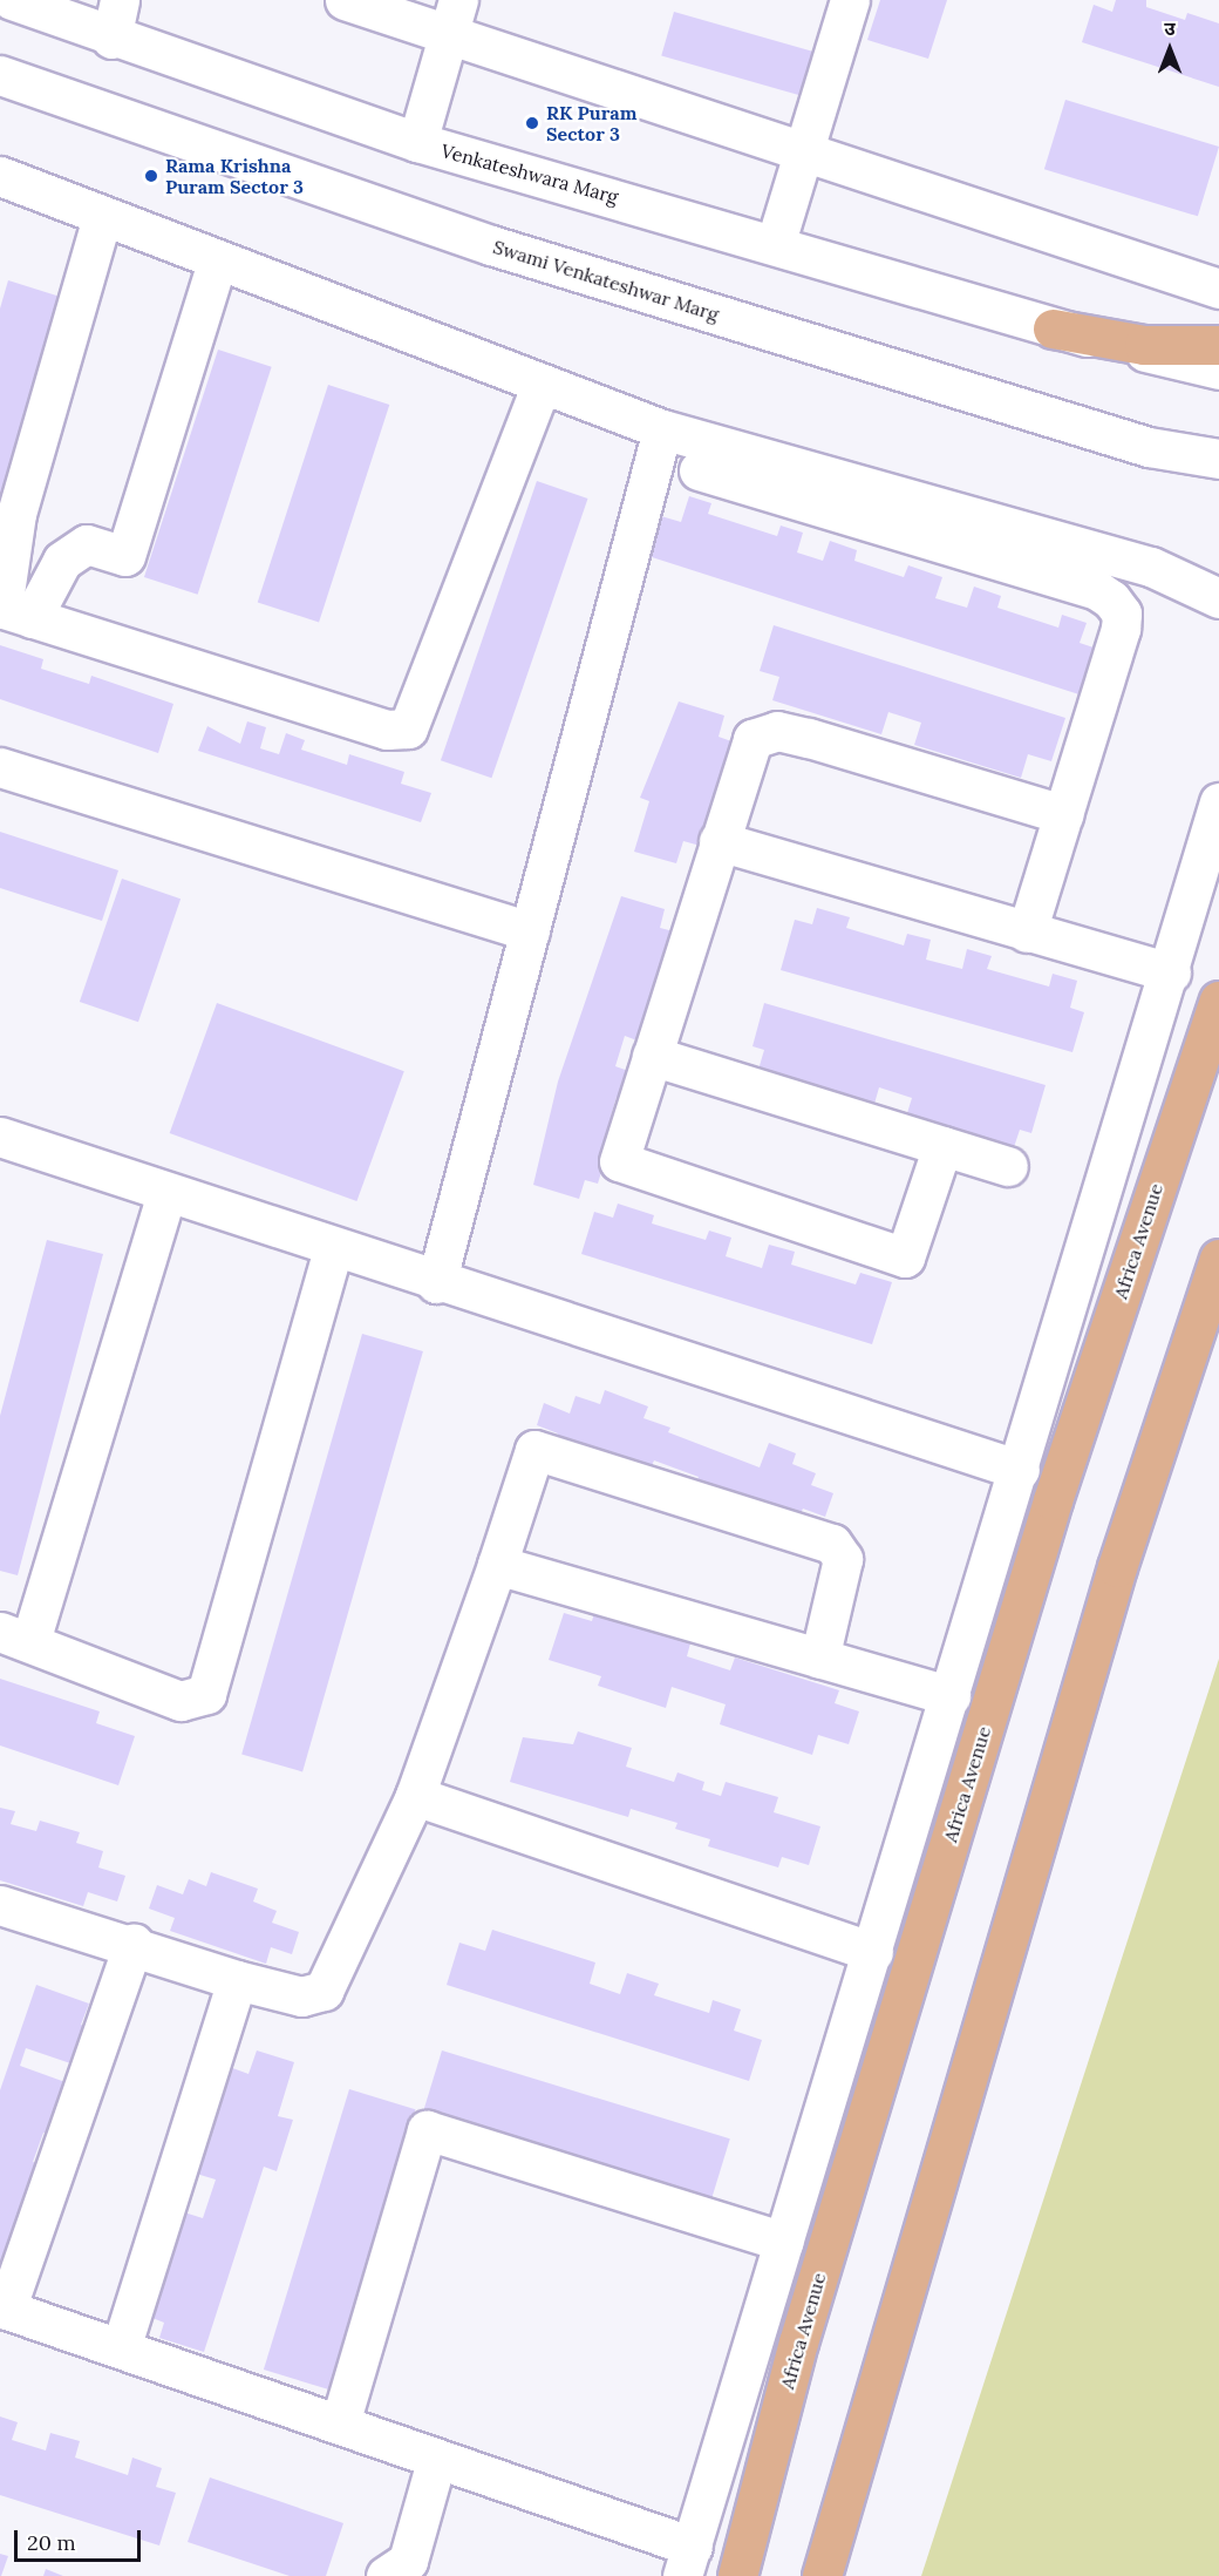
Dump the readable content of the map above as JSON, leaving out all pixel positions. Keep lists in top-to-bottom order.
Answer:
{
  "streets": {
    "main road": ["Africa Avenue"],
    "street": ["Venkateshwara Marg", "Swami Venkateshwar Marg"]
  },
  "places": ["RK Puram Sector 3", "Rama Krishna Puram Sector 3"],
  "scale_bar": "20 m",
  "north": "top"
}
